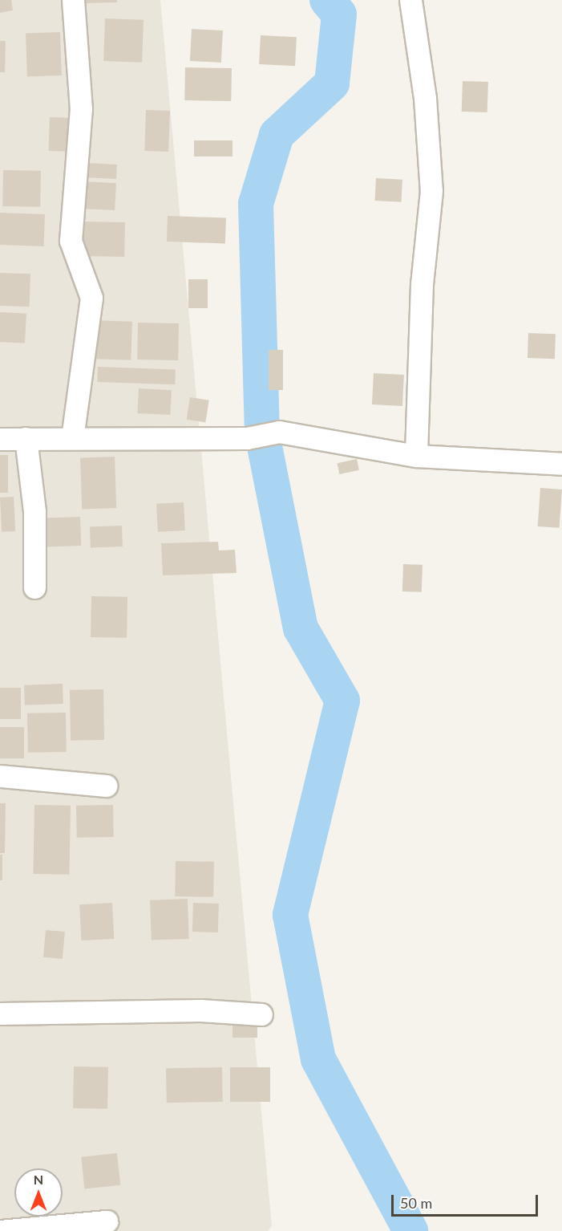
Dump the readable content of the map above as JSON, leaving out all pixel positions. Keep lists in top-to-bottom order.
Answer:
{
  "scale_bar": "50 m",
  "north": "top"
}
